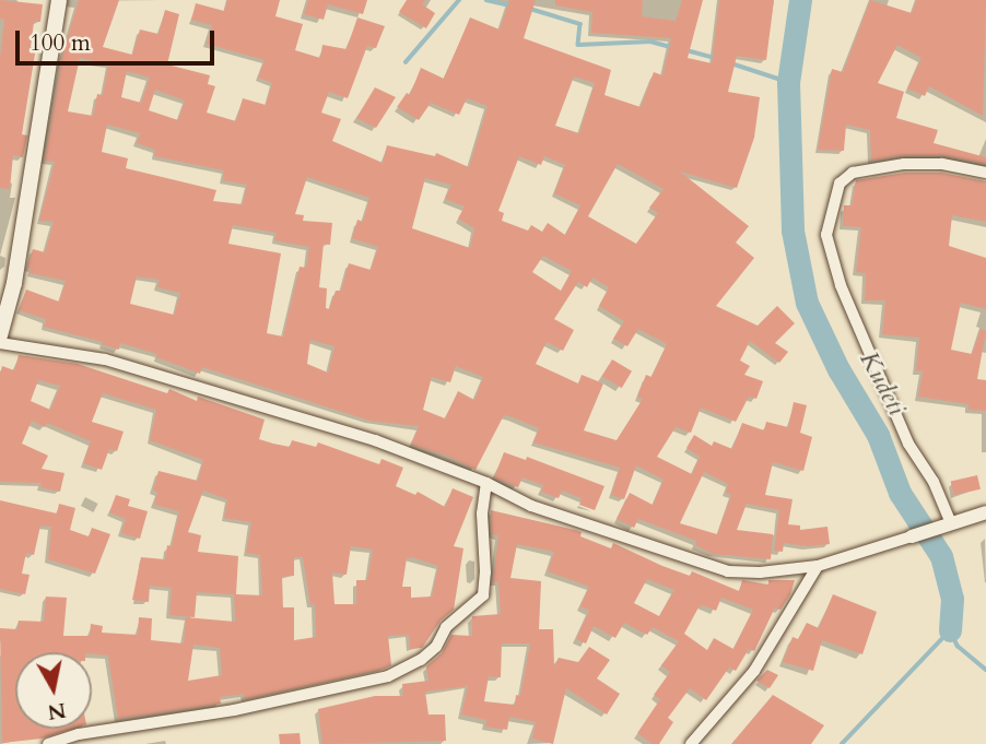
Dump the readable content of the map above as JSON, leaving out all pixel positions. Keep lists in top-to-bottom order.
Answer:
{
  "water": ["Kudeti"],
  "scale_bar": "100 m",
  "north": "bottom"
}
